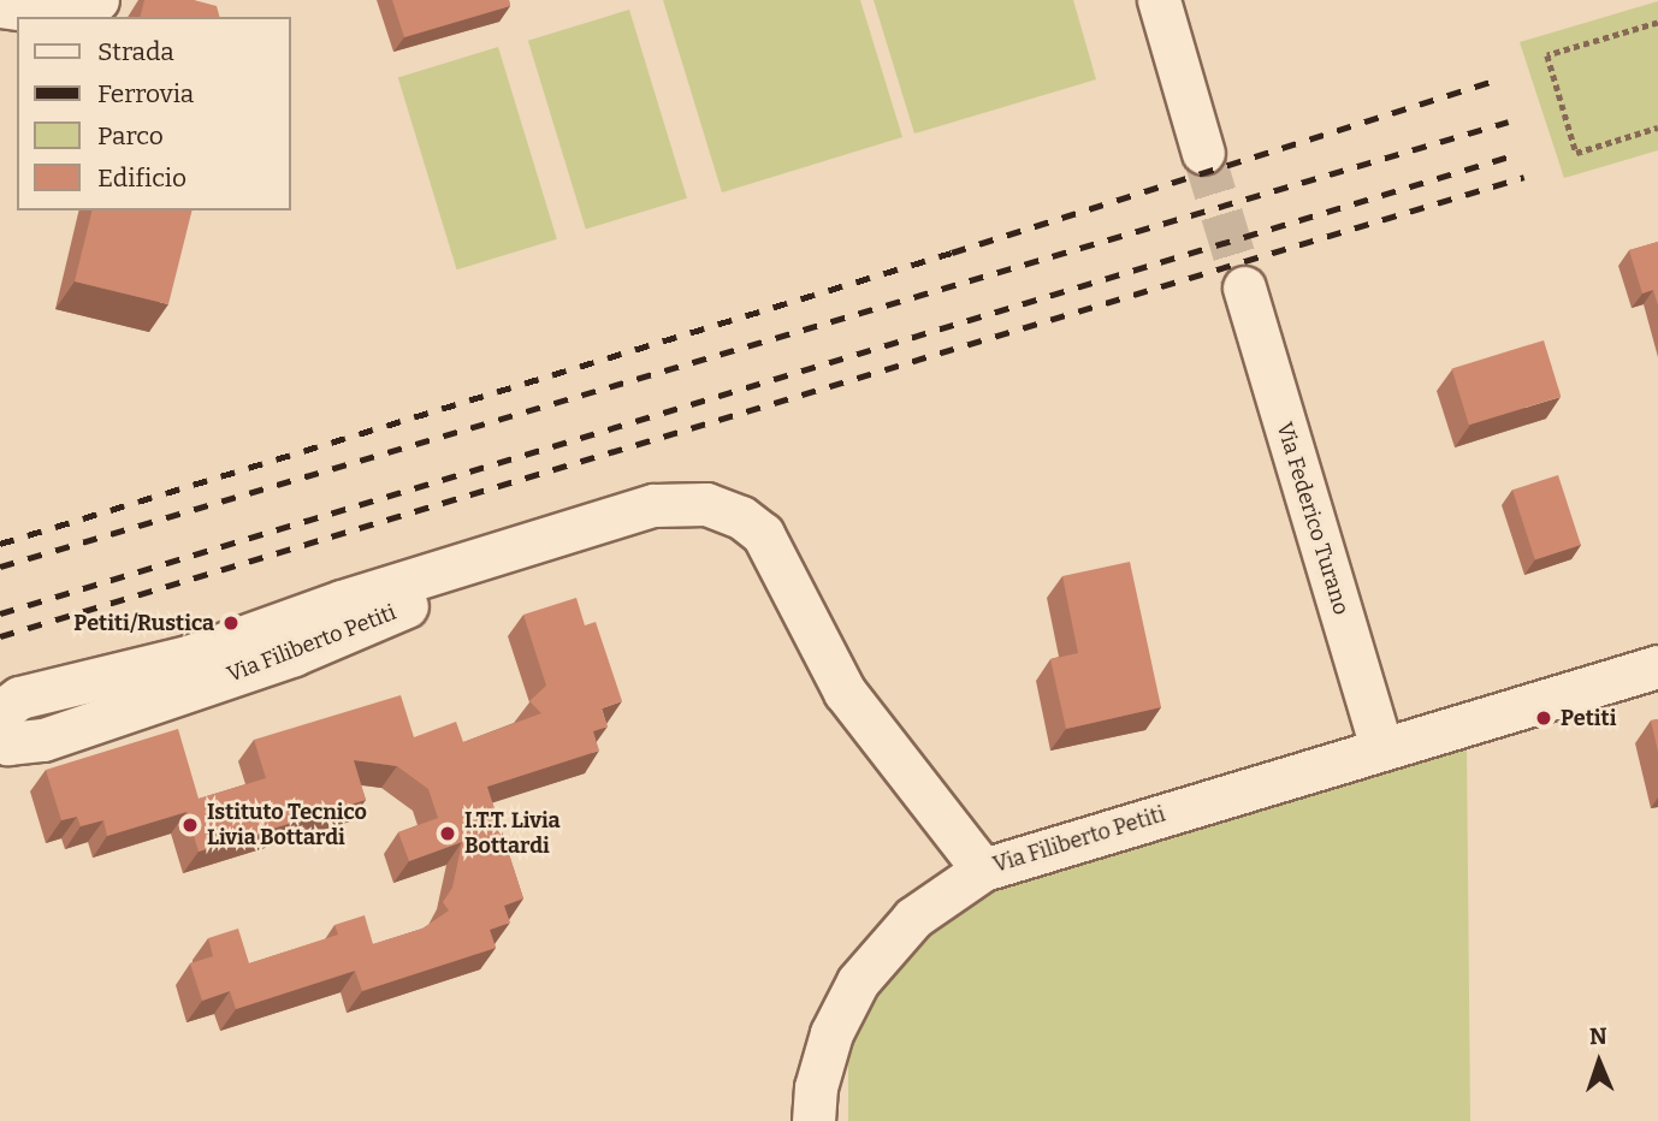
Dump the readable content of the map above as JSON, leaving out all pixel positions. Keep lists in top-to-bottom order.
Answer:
{
  "streets": {
    "street": ["Via Federico Turano", "Via Filiberto Petiti"]
  },
  "crossings": [
    ["Via Federico Turano", "Via Filiberto Petiti"]
  ],
  "places": [
    "Petiti/Rustica",
    "Petiti",
    "Istituto Tecnico Livia Bottardi",
    "I.T.T. Livia Bottardi"
  ],
  "legend": [
    "Strada",
    "Ferrovia",
    "Parco",
    "Edificio"
  ],
  "north": "top"
}
